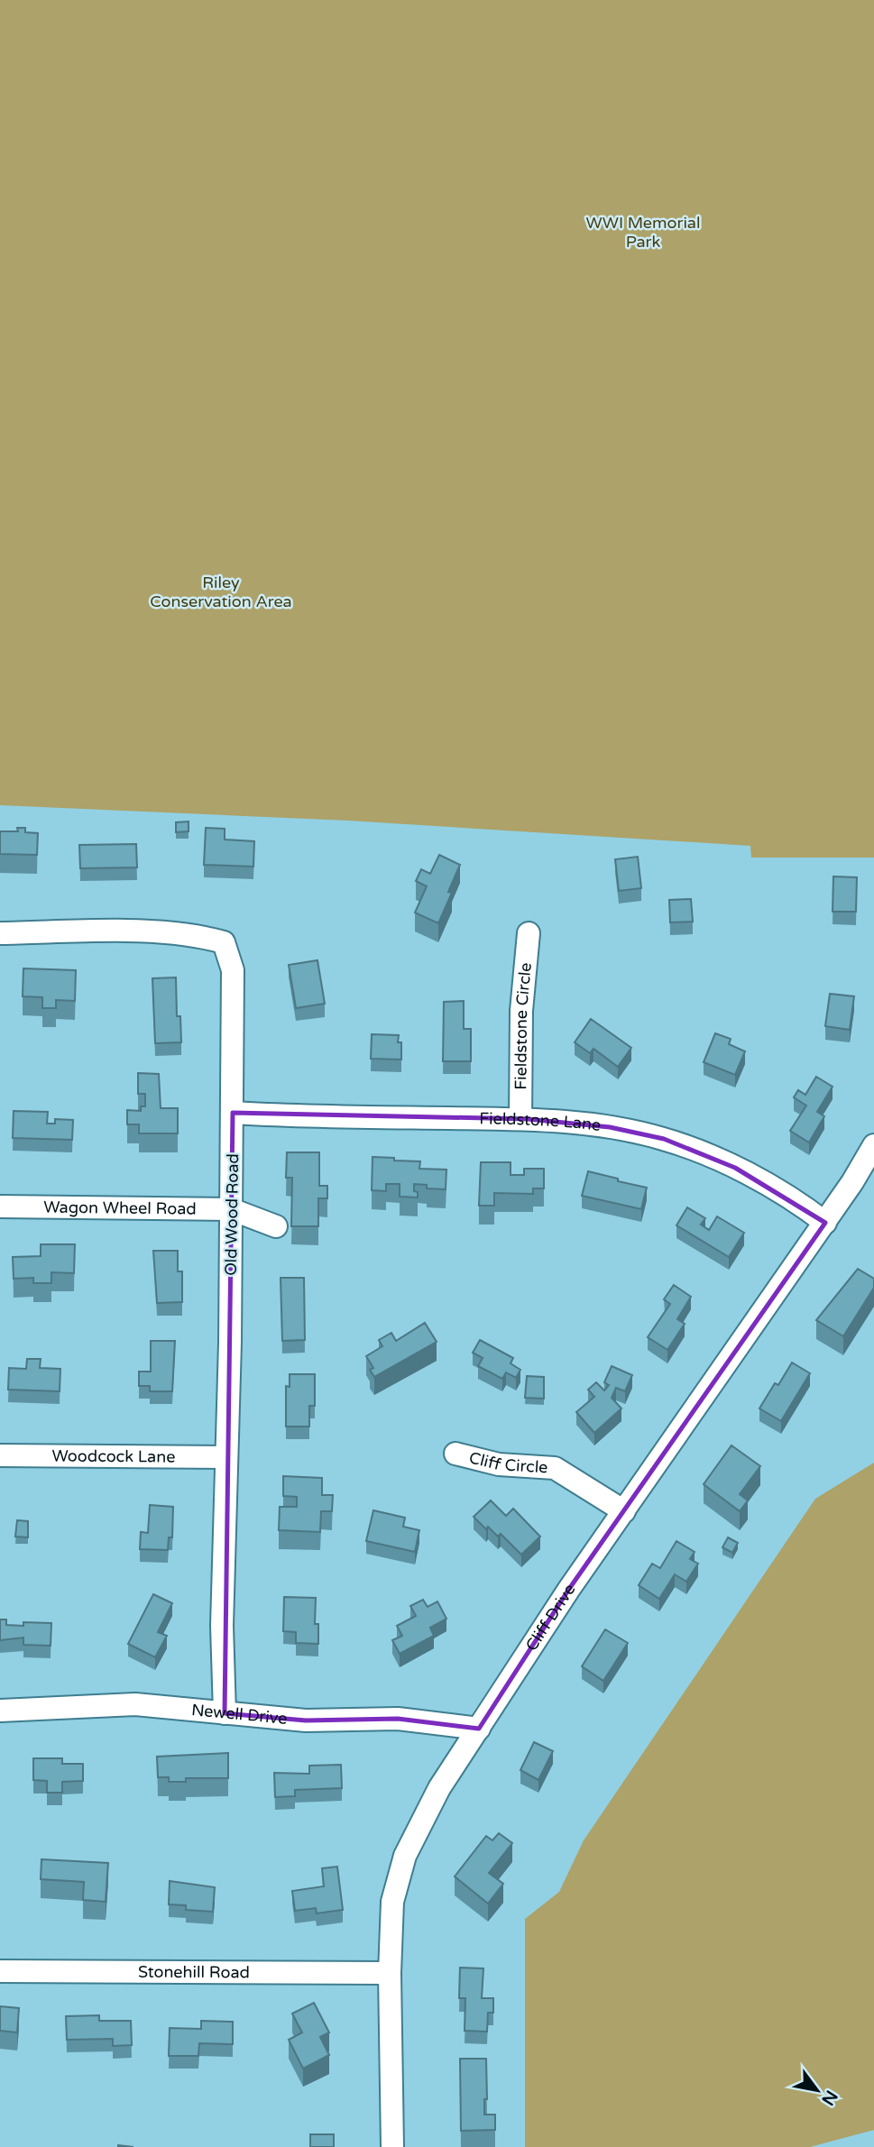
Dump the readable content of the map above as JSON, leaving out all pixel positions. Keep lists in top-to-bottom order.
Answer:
{
  "streets": {
    "street": [
      "Fieldstone Circle",
      "Fieldstone Lane",
      "Wagon Wheel Road",
      "Old Wood Road",
      "Woodcock Lane",
      "Cliff Circle",
      "Cliff Drive",
      "Newell Drive",
      "Stonehill Road"
    ]
  },
  "crossings": [
    ["Fieldstone Circle", "Fieldstone Lane"],
    ["Fieldstone Lane", "Old Wood Road"],
    ["Fieldstone Lane", "Cliff Drive"],
    ["Wagon Wheel Road", "Old Wood Road"],
    ["Old Wood Road", "Woodcock Lane"],
    ["Old Wood Road", "Newell Drive"],
    ["Cliff Circle", "Cliff Drive"],
    ["Cliff Drive", "Newell Drive"],
    ["Cliff Drive", "Stonehill Road"]
  ],
  "parks": ["WWI Memorial Park", "Riley Conservation Area"],
  "north": "bottom right"
}
